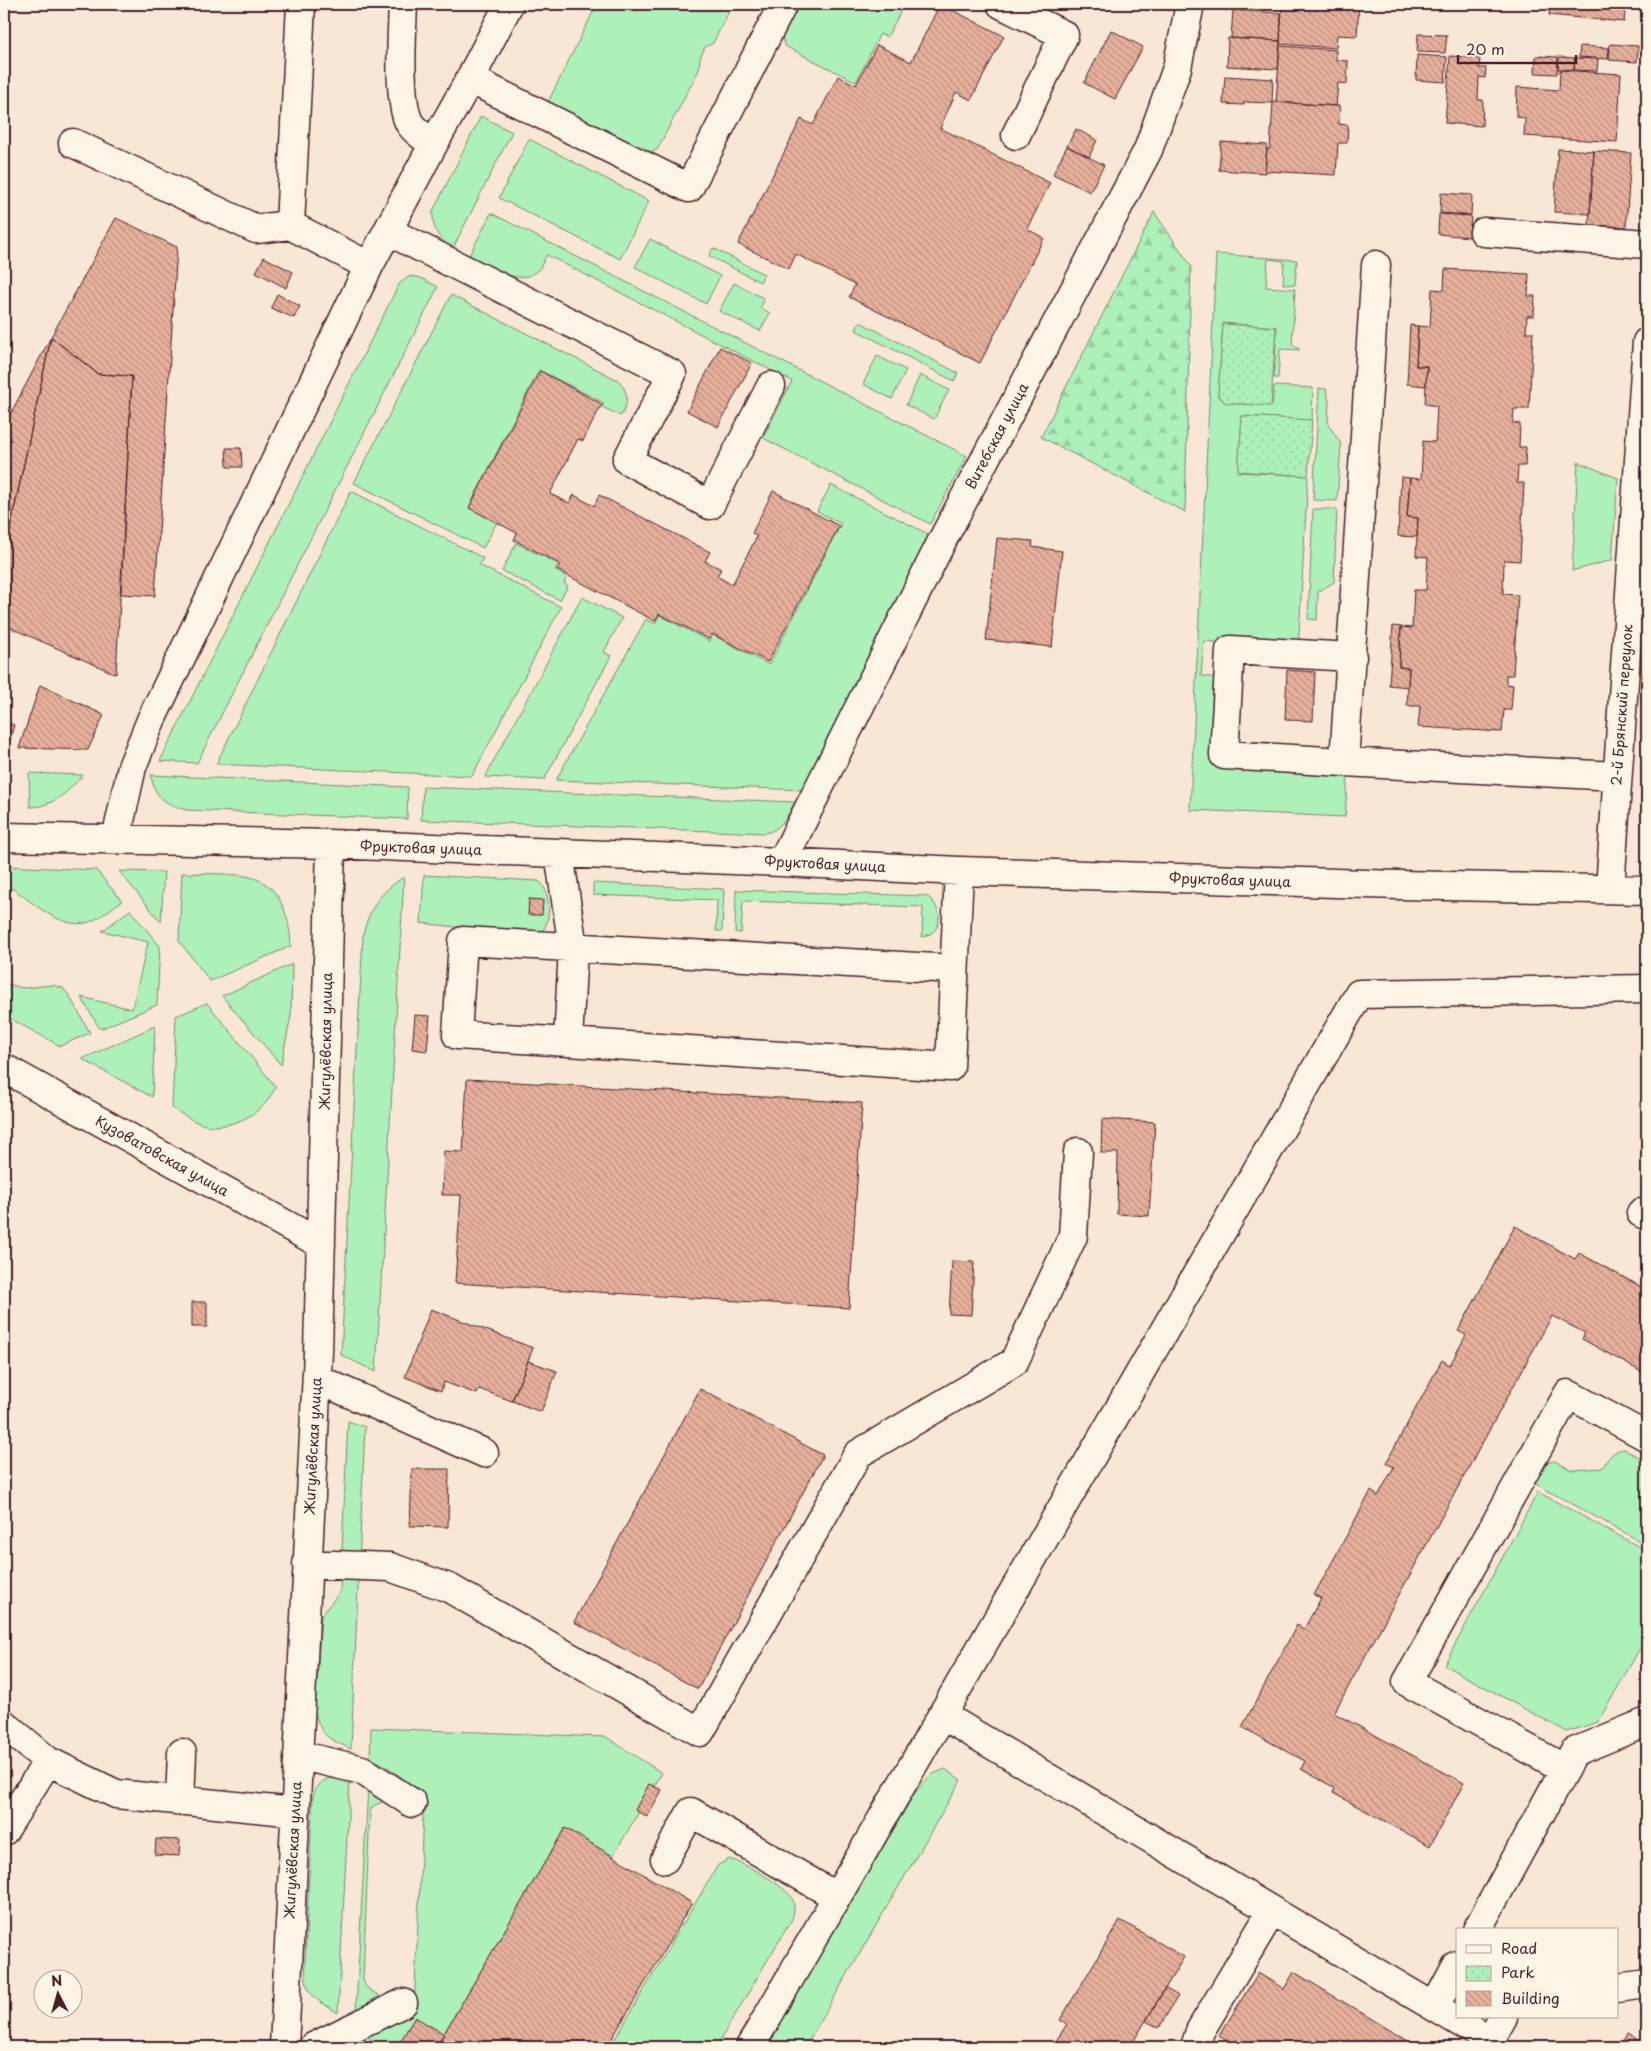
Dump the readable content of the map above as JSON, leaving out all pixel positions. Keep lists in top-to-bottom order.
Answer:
{
  "streets": {
    "street": [
      "Витебская улица",
      "2-й Брянский переулок",
      "Фруктовая улица",
      "Жигулёвская улица",
      "Кузоватовская улица"
    ]
  },
  "crossings": [
    ["Витебская улица", "Фруктовая улица"],
    ["2-й Брянский переулок", "Фруктовая улица"],
    ["Фруктовая улица", "Жигулёвская улица"],
    ["Жигулёвская улица", "Кузоватовская улица"]
  ],
  "legend": ["Road", "Park", "Building"],
  "scale_bar": "20 m",
  "north": "top"
}
